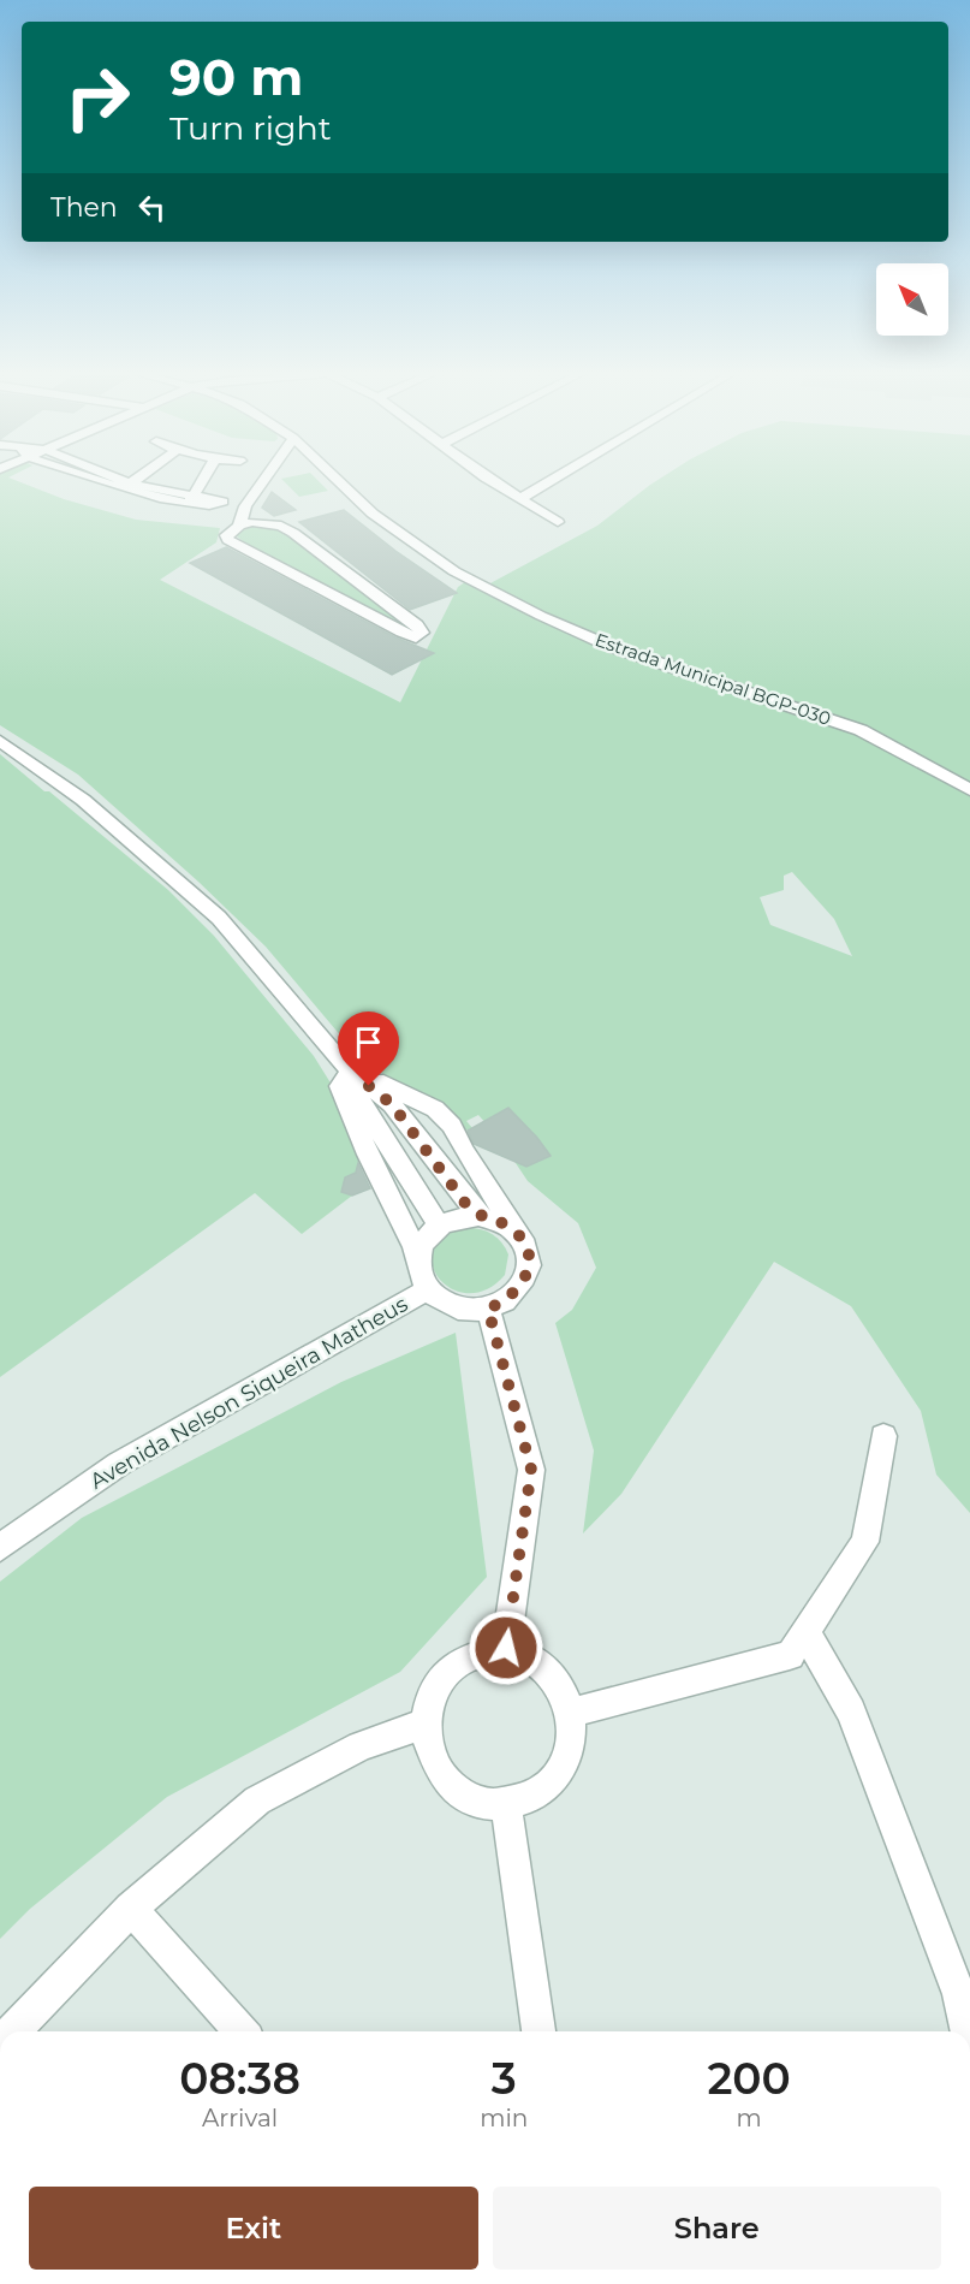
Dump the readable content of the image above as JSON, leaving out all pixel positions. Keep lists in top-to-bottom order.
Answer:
{
  "streets": {
    "street": ["Estrada Municipal BGP-030", "Avenida Nelson Siqueira Matheus"]
  },
  "north": "top left",
  "page": {
    "turn": ["90 m", "Turn right"],
    "then": "Then",
    "eta": [
      "08:38",
      "Arrival",
      "3",
      "min",
      "200",
      "m"
    ],
    "buttons": ["Exit", "Share"]
  }
}
